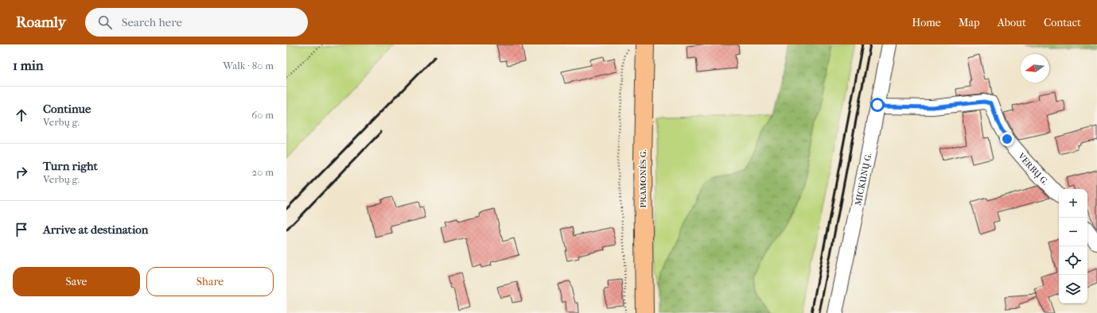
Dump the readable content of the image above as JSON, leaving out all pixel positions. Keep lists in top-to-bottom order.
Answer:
{
  "streets": {
    "main road": ["PRAMONĖS G."],
    "street": ["VERBŲ G.", "MICKŪNŲ G."]
  },
  "crossings": [
    ["VERBŲ G.", "MICKŪNŲ G."]
  ],
  "north": "left",
  "page": {
    "header": "Roamly",
    "search": "Search here",
    "nav": [
      "Home",
      "Map",
      "About",
      "Contact"
    ],
    "heading": ["1 min", "Walk · 80 m"],
    "list": [
      ["Continue", "Verbų g.", "60 m"],
      ["Turn right", "Verbų g.", "20 m"],
      "Arrive at destination"
    ],
    "map_buttons": ["+", "−"],
    "buttons": ["Save", "Share"]
  }
}
